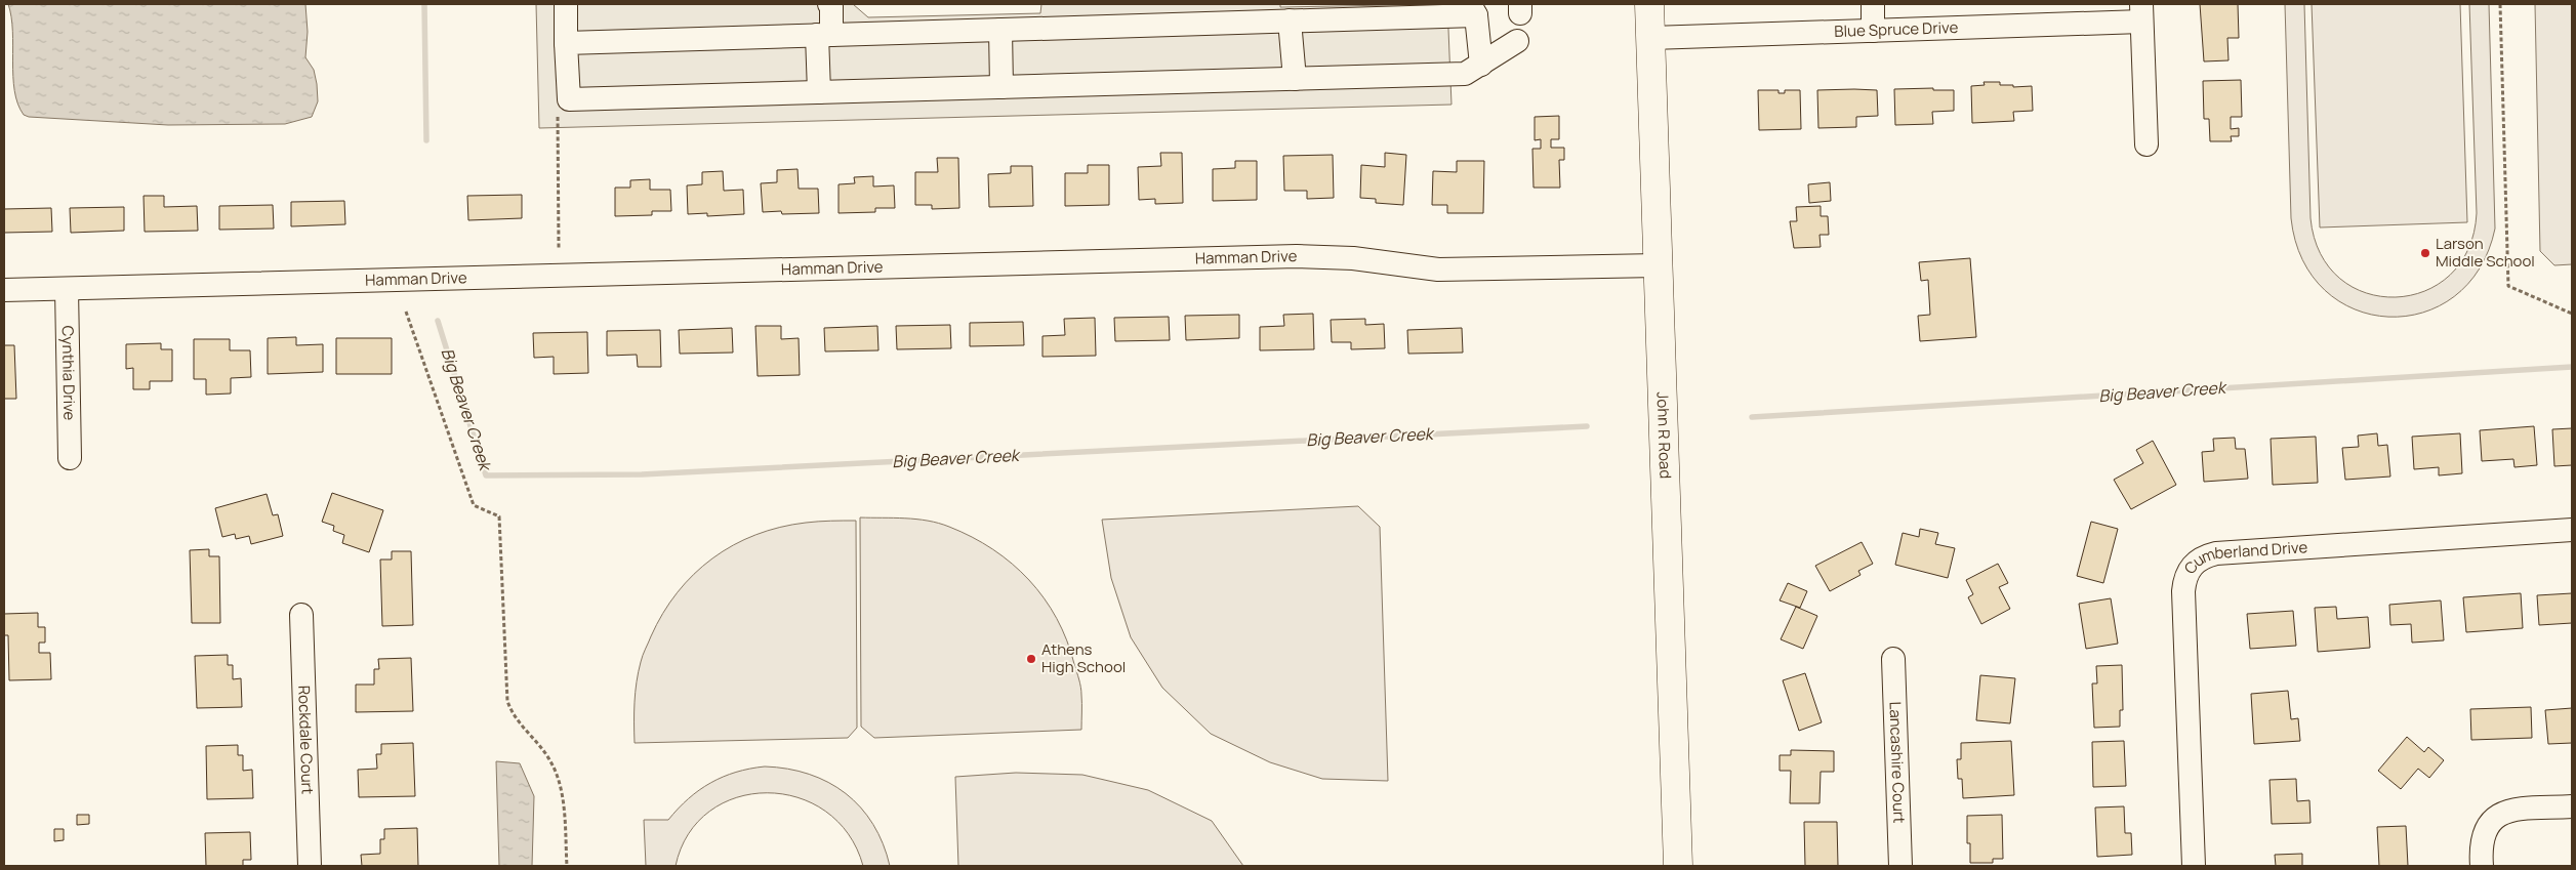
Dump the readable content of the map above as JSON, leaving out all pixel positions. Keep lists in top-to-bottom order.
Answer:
{
  "streets": {
    "main road": ["John R Road"],
    "street": [
      "Blue Spruce Drive",
      "Hamman Drive",
      "Cynthia Drive",
      "Cumberland Drive",
      "Rockdale Court",
      "Lancashire Court"
    ]
  },
  "crossings": [
    ["Blue Spruce Drive", "John R Road"],
    ["Hamman Drive", "Cynthia Drive"],
    ["Hamman Drive", "John R Road"]
  ],
  "water": ["Big Beaver Creek"],
  "places": ["Larson Middle School", "Athens High School"]
}
